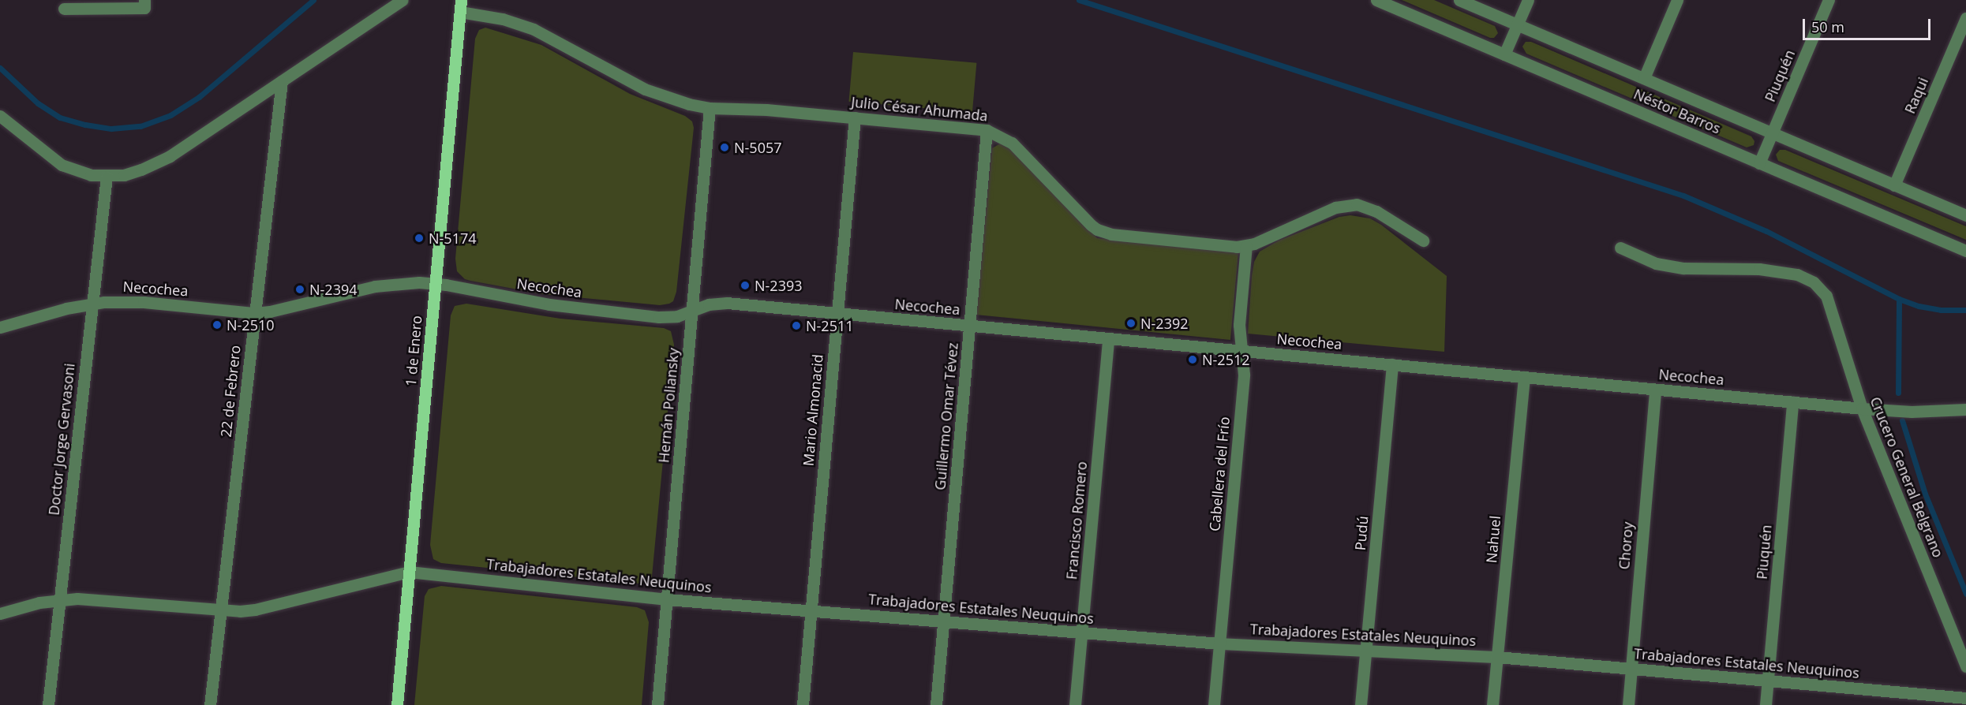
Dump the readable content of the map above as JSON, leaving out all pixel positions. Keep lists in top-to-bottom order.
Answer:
{
  "streets": {
    "main road": ["1 de Enero"],
    "street": [
      "Piuquén",
      "Raqui",
      "Julio César Ahumada",
      "Néstor Barros",
      "Necochea",
      "22 de Febrero",
      "Hernán Poliansky",
      "Mario Almonacid",
      "Guillermo Omar Tévez",
      "Doctor Jorge Gervasoni",
      "Cabellera del Frío",
      "Crucero General Belgrano",
      "Francisco Romero",
      "Pudú",
      "Nahuel",
      "Choroy",
      "Trabajadores Estatales Neuquinos"
    ]
  },
  "crossings": [
    ["Piuquén", "Néstor Barros"],
    ["Piuquén", "Necochea"],
    ["Piuquén", "Trabajadores Estatales Neuquinos"],
    ["Raqui", "Néstor Barros"],
    ["Julio César Ahumada", "1 de Enero"],
    ["Julio César Ahumada", "Hernán Poliansky"],
    ["Julio César Ahumada", "Mario Almonacid"],
    ["Julio César Ahumada", "Guillermo Omar Tévez"],
    ["Julio César Ahumada", "Cabellera del Frío"],
    ["Necochea", "1 de Enero"],
    ["Necochea", "22 de Febrero"],
    ["Necochea", "Hernán Poliansky"],
    ["Necochea", "Mario Almonacid"],
    ["Necochea", "Guillermo Omar Tévez"],
    ["Necochea", "Doctor Jorge Gervasoni"],
    ["Necochea", "Cabellera del Frío"],
    ["Necochea", "Crucero General Belgrano"],
    ["Necochea", "Francisco Romero"],
    ["Necochea", "Pudú"],
    ["Necochea", "Nahuel"],
    ["Necochea", "Choroy"],
    ["1 de Enero", "Trabajadores Estatales Neuquinos"],
    ["22 de Febrero", "Trabajadores Estatales Neuquinos"],
    ["Hernán Poliansky", "Trabajadores Estatales Neuquinos"],
    ["Mario Almonacid", "Trabajadores Estatales Neuquinos"],
    ["Guillermo Omar Tévez", "Trabajadores Estatales Neuquinos"],
    ["Doctor Jorge Gervasoni", "Trabajadores Estatales Neuquinos"],
    ["Cabellera del Frío", "Trabajadores Estatales Neuquinos"],
    ["Francisco Romero", "Trabajadores Estatales Neuquinos"],
    ["Pudú", "Trabajadores Estatales Neuquinos"],
    ["Nahuel", "Trabajadores Estatales Neuquinos"],
    ["Choroy", "Trabajadores Estatales Neuquinos"]
  ],
  "places": [
    "N-5057",
    "N-5174",
    "N-2393",
    "N-2394",
    "N-2392",
    "N-2510",
    "N-2511",
    "N-2512"
  ],
  "scale_bar": "50 m"
}
